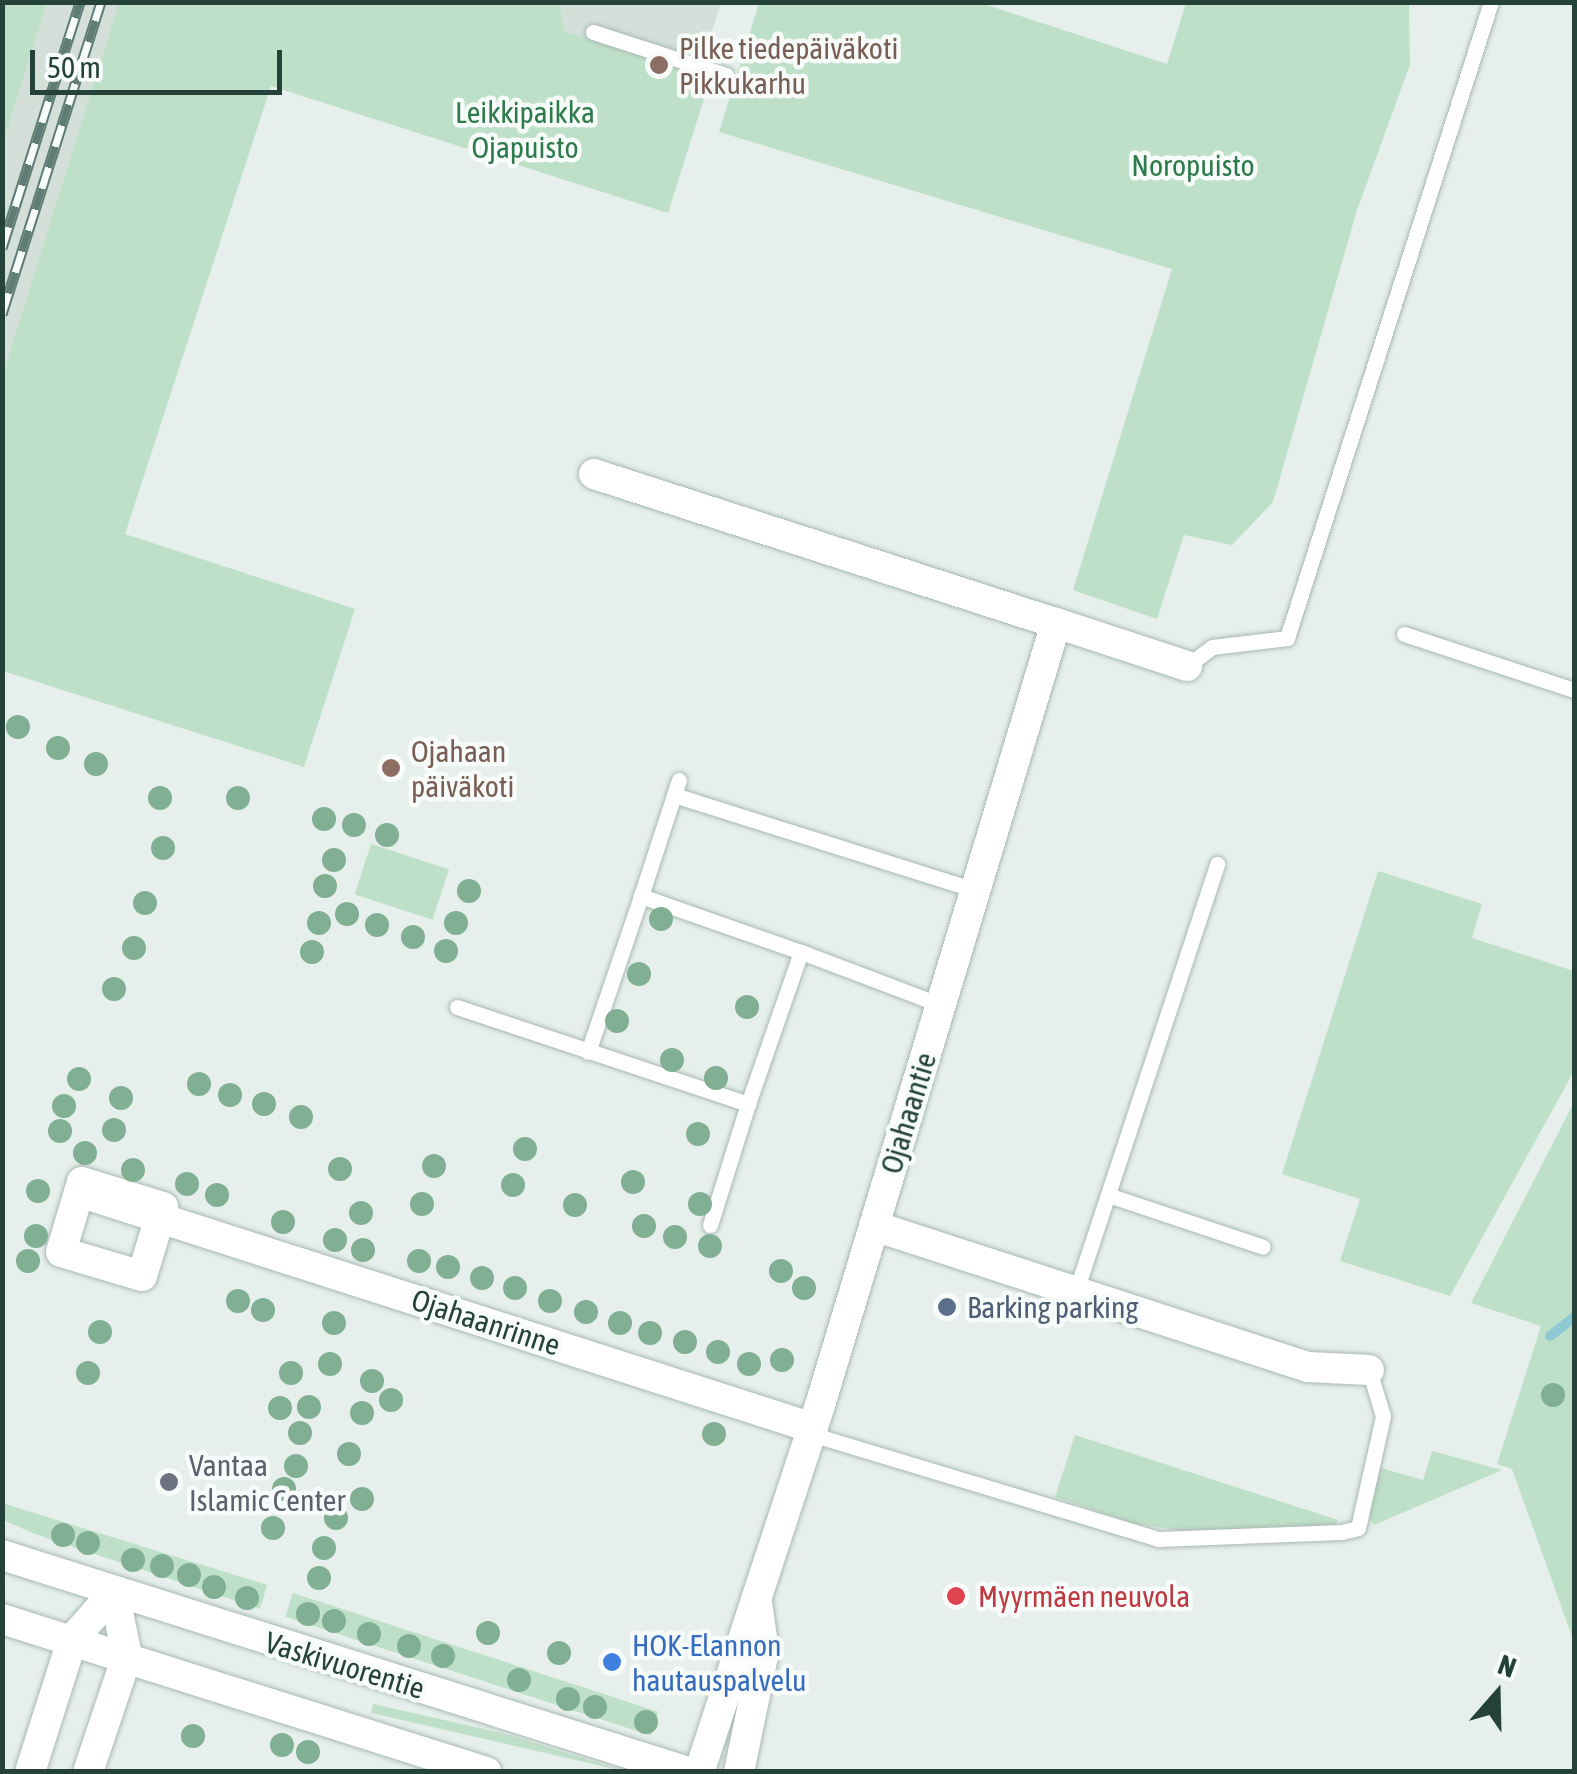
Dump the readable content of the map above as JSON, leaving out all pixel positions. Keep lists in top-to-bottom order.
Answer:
{
  "streets": {
    "street": ["Ojahaantie", "Ojahaanrinne", "Vaskivuorentie"]
  },
  "crossings": [
    ["Ojahaantie", "Ojahaanrinne"]
  ],
  "parks": ["Leikkipaikka Ojapuisto", "Noropuisto"],
  "places": [
    "Pilke tiedepäiväkoti Pikkukarhu",
    "Ojahaan päiväkoti",
    "Barking parking",
    "Vantaa Islamic Center",
    "Myyrmäen neuvola",
    "HOK-Elannon hautauspalvelu"
  ],
  "scale_bar": "50 m",
  "north": "top"
}
